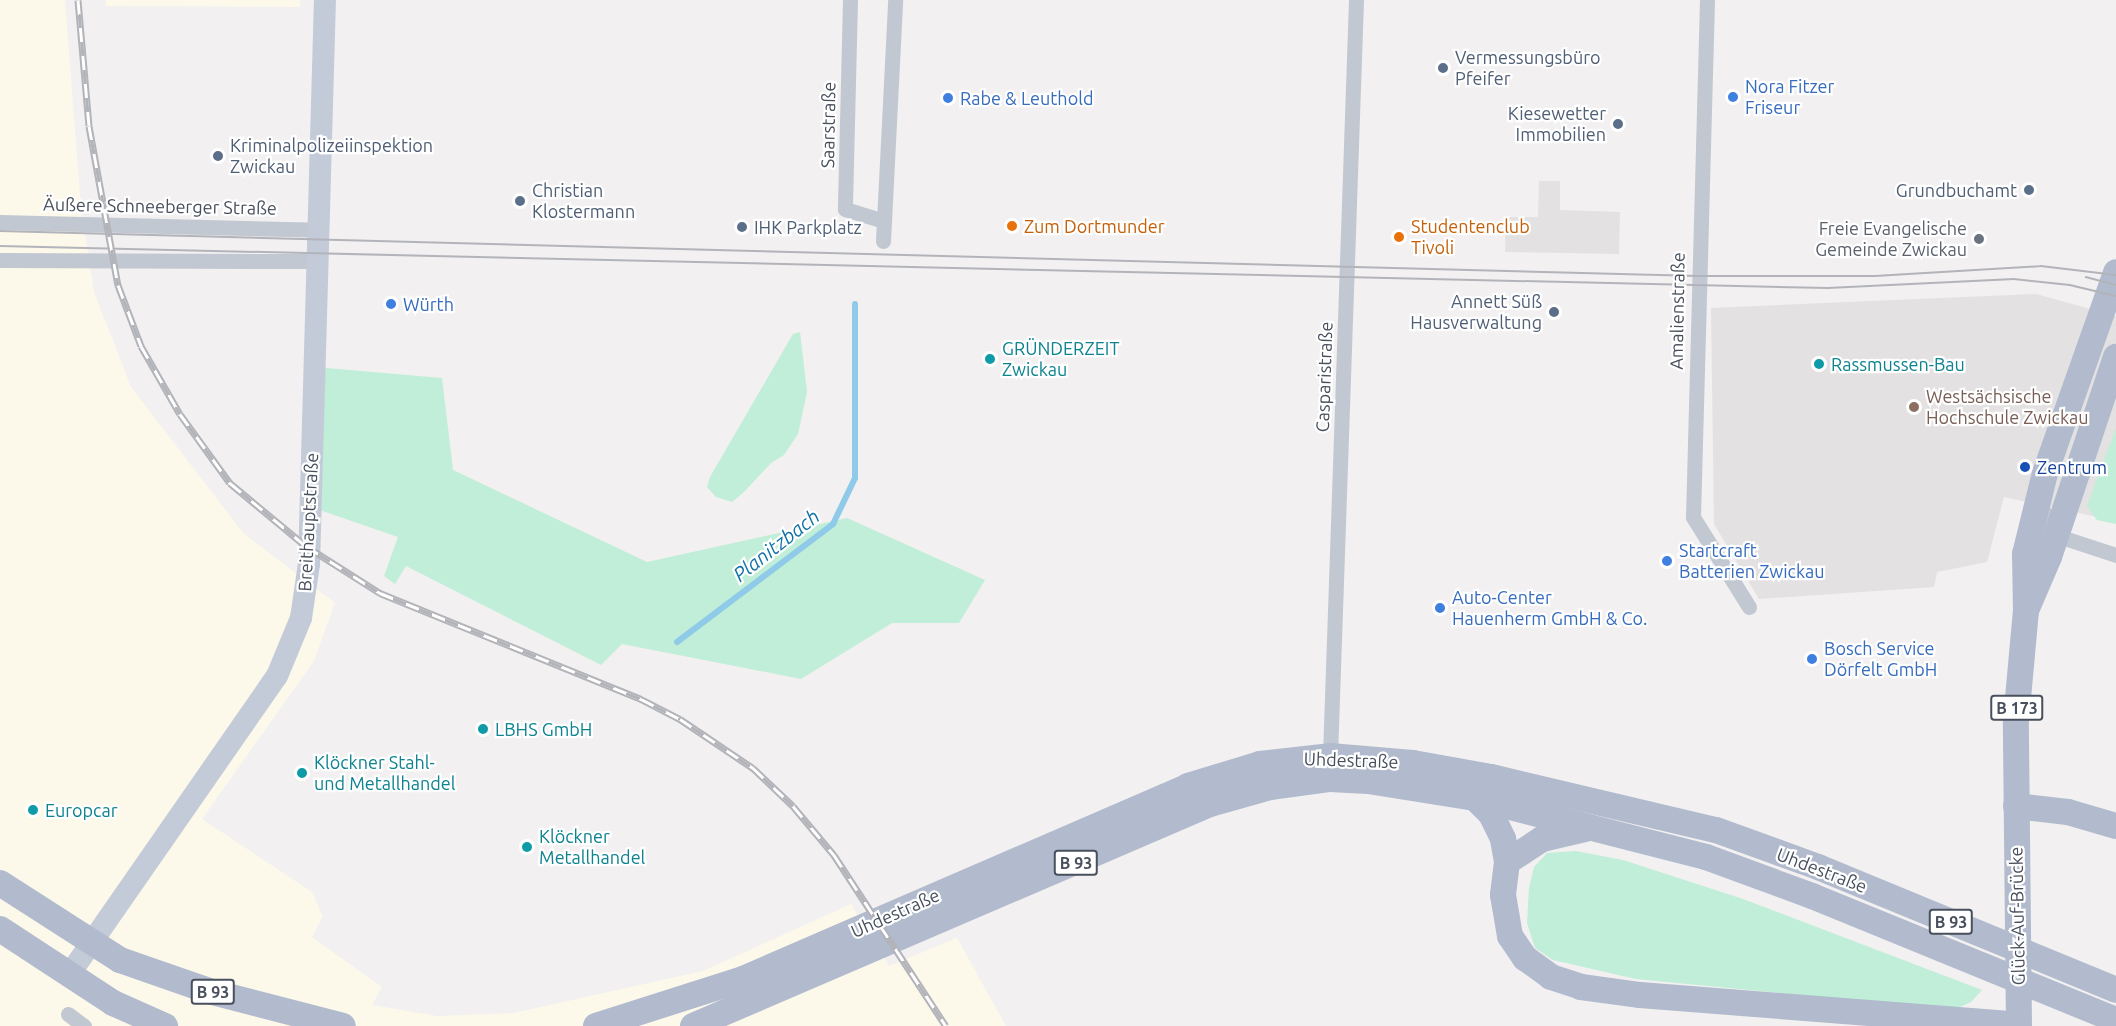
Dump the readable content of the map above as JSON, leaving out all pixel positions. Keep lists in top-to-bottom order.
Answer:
{
  "streets": {
    "main road": [
      "Breithauptstraße",
      "B 173",
      "Uhdestraße",
      "B 93",
      "Glück-Auf-Brücke"
    ],
    "street": [
      "Saarstraße",
      "Äußere Schneeberger Straße",
      "Amalienstraße",
      "Casparistraße"
    ]
  },
  "crossings": [
    ["Äußere Schneeberger Straße", "Breithauptstraße"],
    ["Casparistraße", "Uhdestraße"],
    ["Breithauptstraße", "B 93"],
    ["B 173", "Glück-Auf-Brücke"]
  ],
  "water": ["Planitzbach"],
  "places": [
    "Vermessungsbüro Pfeifer",
    "Nora Fitzer Friseur",
    "Rabe & Leuthold",
    "Kiesewetter Immobilien",
    "Kriminalpolizeiinspektion Zwickau",
    "Grundbuchamt",
    "Christian Klostermann",
    "Zum Dortmunder",
    "IHK Parkplatz",
    "Studentenclub Tivoli",
    "Freie Evangelische Gemeinde Zwickau",
    "Würth",
    "Annett Süß Hausverwaltung",
    "GRÜNDERZEIT Zwickau",
    "Rassmussen-Bau",
    "Westsächsische Hochschule Zwickau",
    "Zentrum",
    "Startcraft Batterien Zwickau",
    "Auto-Center Hauenherm GmbH & Co.",
    "Bosch Service Dörfelt GmbH",
    "LBHS GmbH",
    "Klöckner Stahl- und Metallhandel",
    "Europcar",
    "Klöckner Metallhandel"
  ]
}
